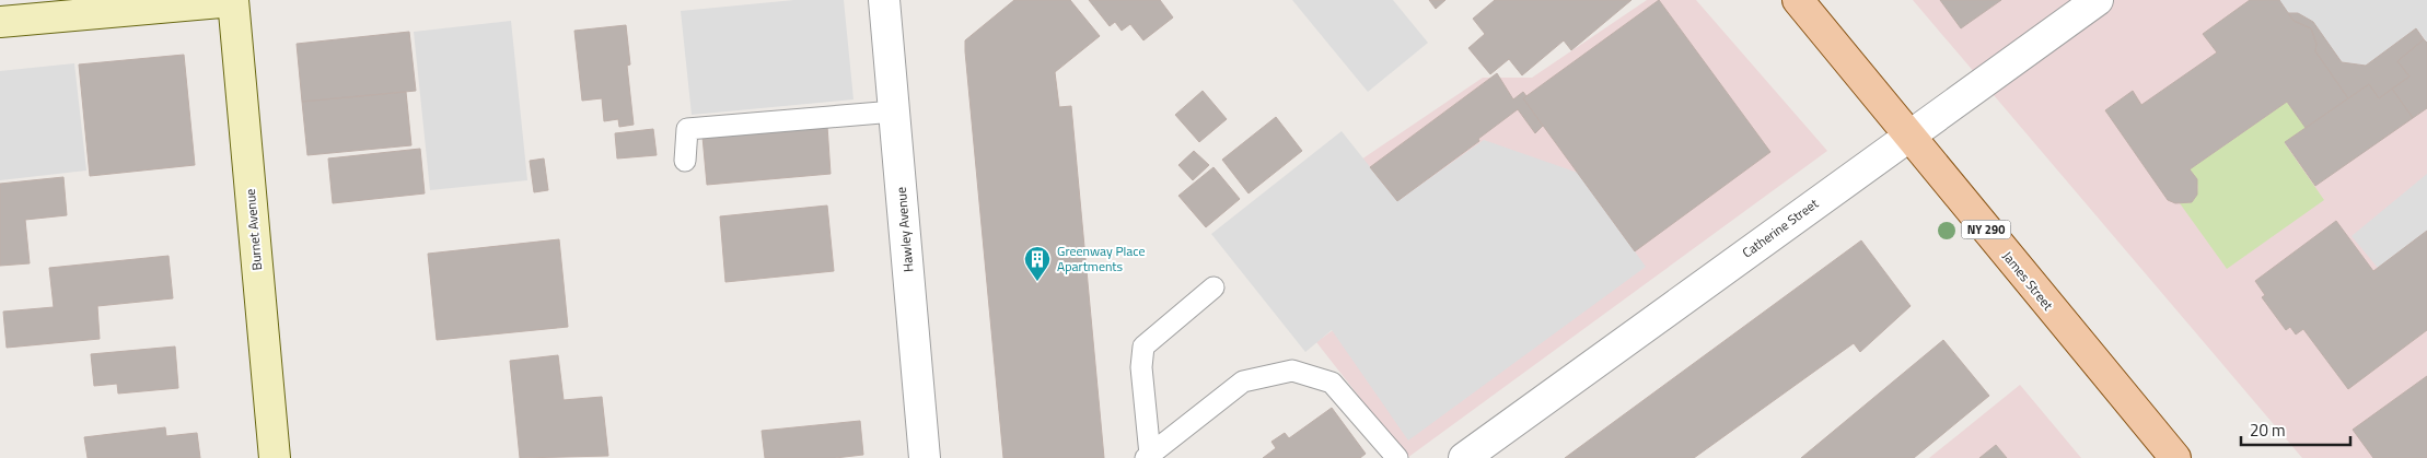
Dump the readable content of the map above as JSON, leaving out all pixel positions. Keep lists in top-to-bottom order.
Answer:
{
  "streets": {
    "main road": ["NY 290", "James Street"],
    "street": ["Catherine Street", "Burnet Avenue", "Hawley Avenue"]
  },
  "crossings": [
    ["Catherine Street", "James Street"]
  ],
  "places": {
    "building": ["Greenway Place Apartments"]
  },
  "scale_bar": "20 m"
}
